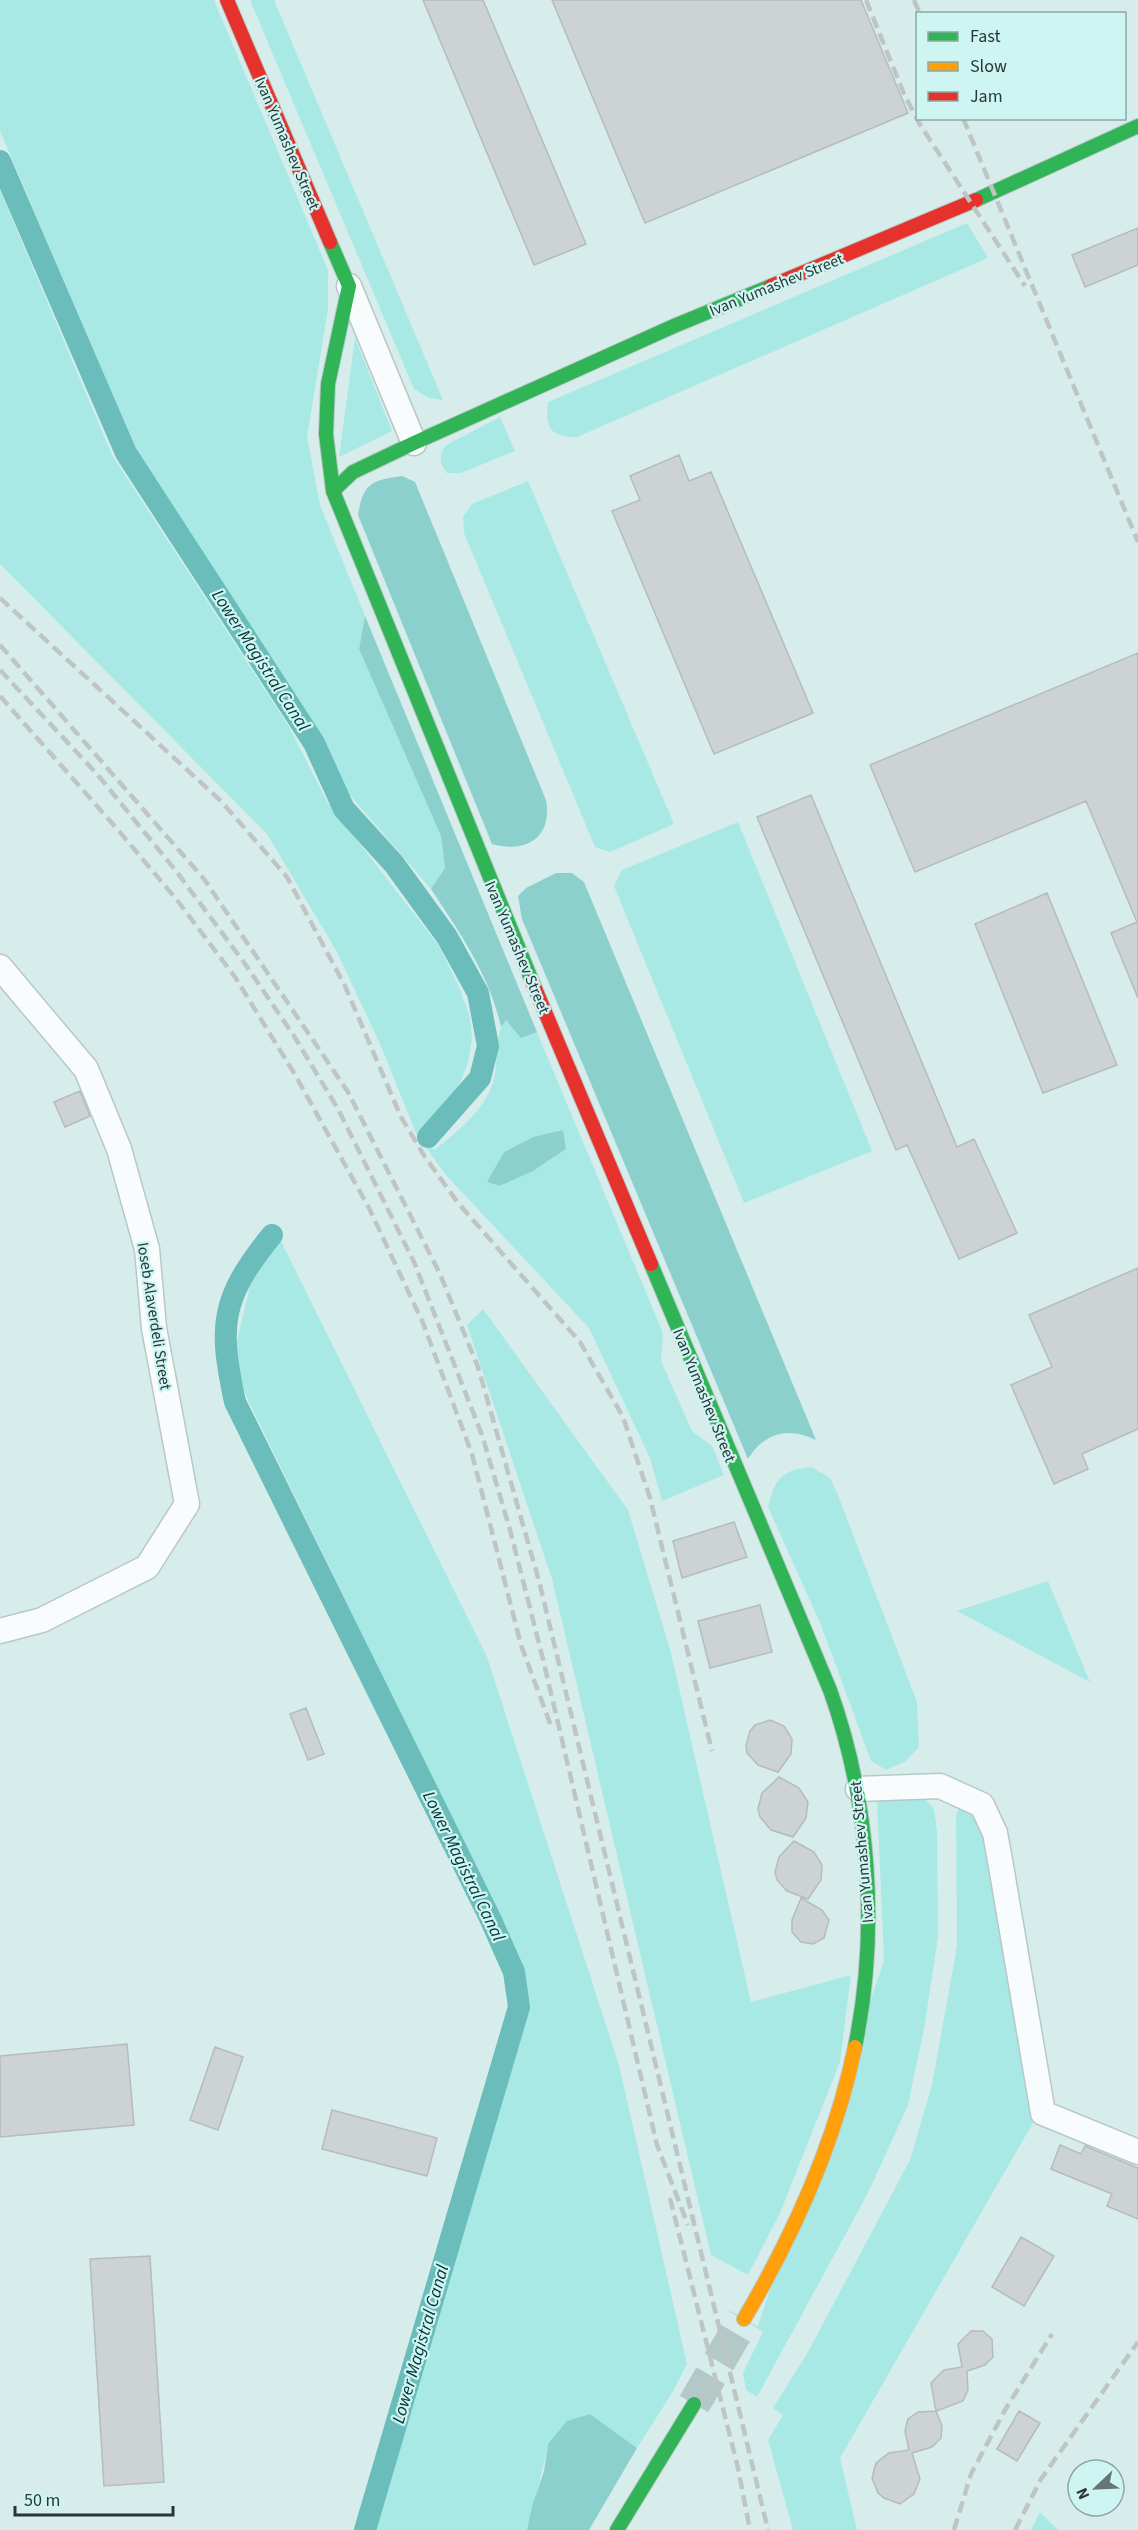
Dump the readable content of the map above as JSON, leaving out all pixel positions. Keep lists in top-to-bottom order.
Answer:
{
  "streets": {
    "street": ["Ivan Yumashev Street", "Ioseb Alaverdeli Street"]
  },
  "water": ["Lower Magistral Canal"],
  "legend": ["Fast", "Slow", "Jam"],
  "scale_bar": "50 m",
  "north": "bottom left"
}
